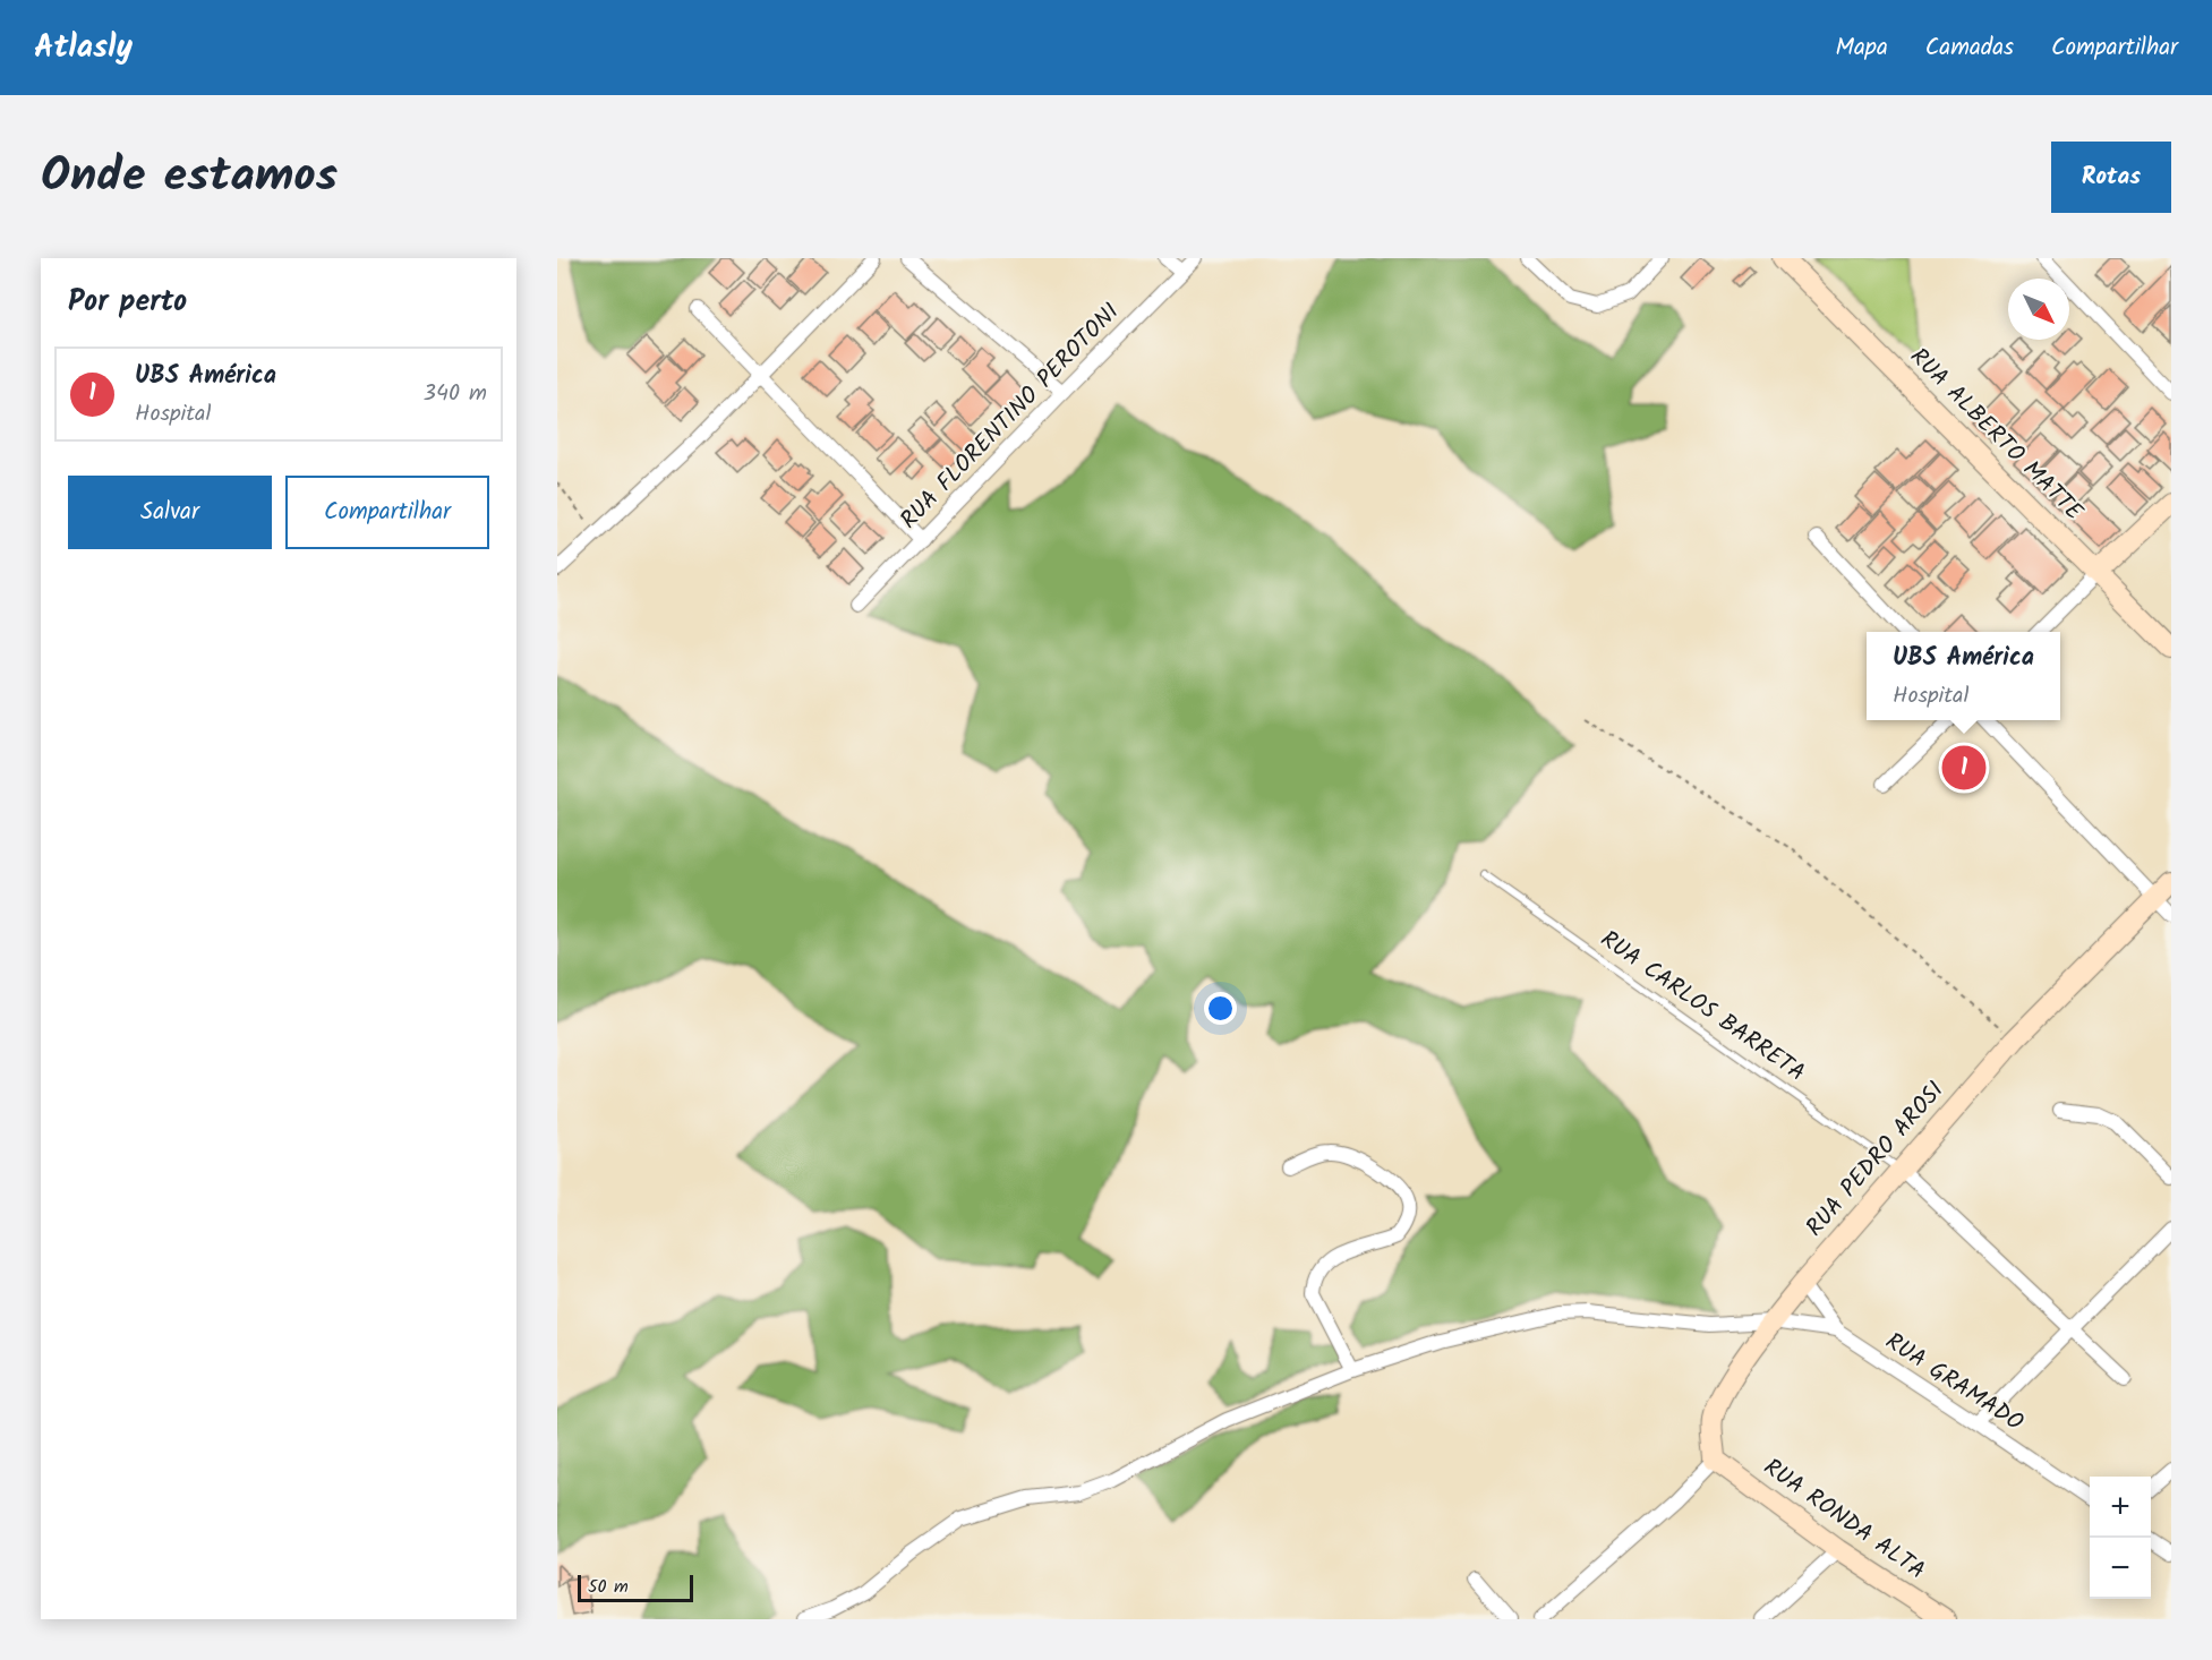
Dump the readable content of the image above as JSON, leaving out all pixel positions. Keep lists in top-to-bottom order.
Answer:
{
  "streets": {
    "street": [
      "RUA FLORENTINO PEROTONI",
      "RUA ALBERTO MATTE",
      "RUA PEDRO AROSI",
      "RUA GRAMADO",
      "RUA RONDA ALTA"
    ],
    "lane": ["RUA CARLOS BARRETA"]
  },
  "crossings": [
    ["RUA CARLOS BARRETA", "RUA PEDRO AROSI"],
    ["RUA PEDRO AROSI", "RUA GRAMADO"],
    ["RUA PEDRO AROSI", "RUA RONDA ALTA"]
  ],
  "scale_bar": "50 m",
  "north": "bottom right",
  "page": {
    "header": "Atlasly",
    "nav": ["Mapa", "Camadas", "Compartilhar"],
    "title": "Onde estamos",
    "buttons": [
      "Rotas",
      ["Salvar", "Compartilhar"]
    ],
    "heading": "Por perto",
    "list": [
      {
        "mark": "1",
        "name": "UBS América",
        "note": "Hospital",
        "value": "340 m"
      }
    ],
    "popup": ["UBS América", "Hospital"],
    "pins": "1",
    "map_buttons": ["+", "−"],
    "scale": "50 m"
  }
}
